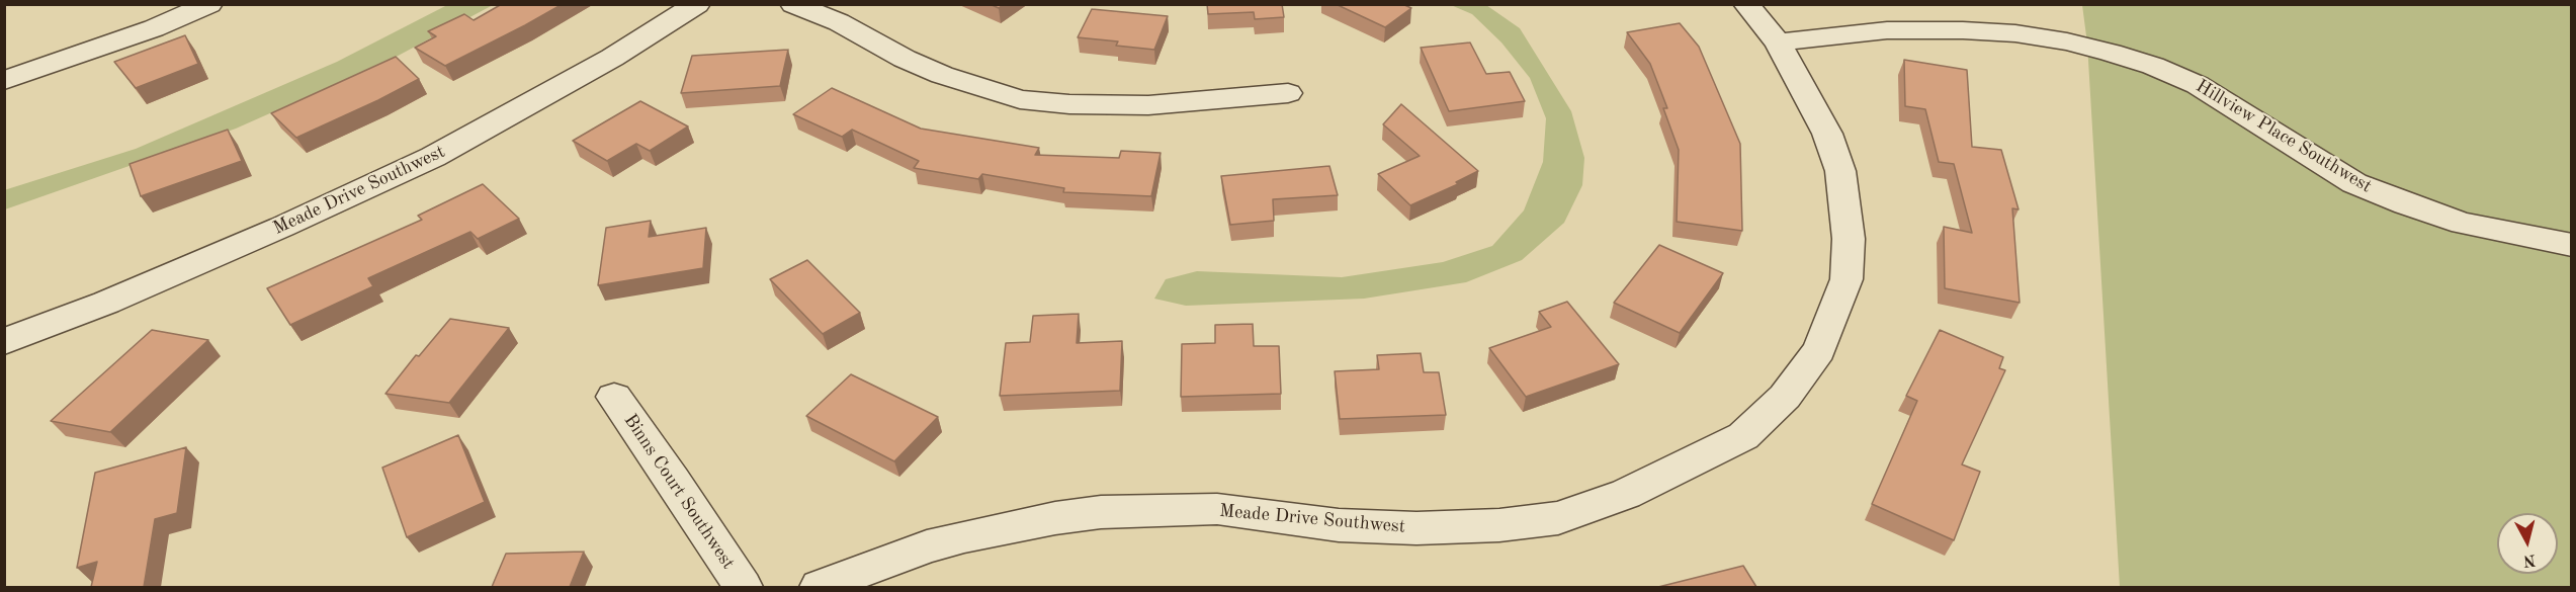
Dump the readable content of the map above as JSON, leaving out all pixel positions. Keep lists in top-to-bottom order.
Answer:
{
  "streets": {
    "street": ["Hillview Place Southwest", "Meade Drive Southwest", "Binns Court Southwest"]
  },
  "crossings": [
    ["Hillview Place Southwest", "Meade Drive Southwest"]
  ],
  "north": "bottom"
}
